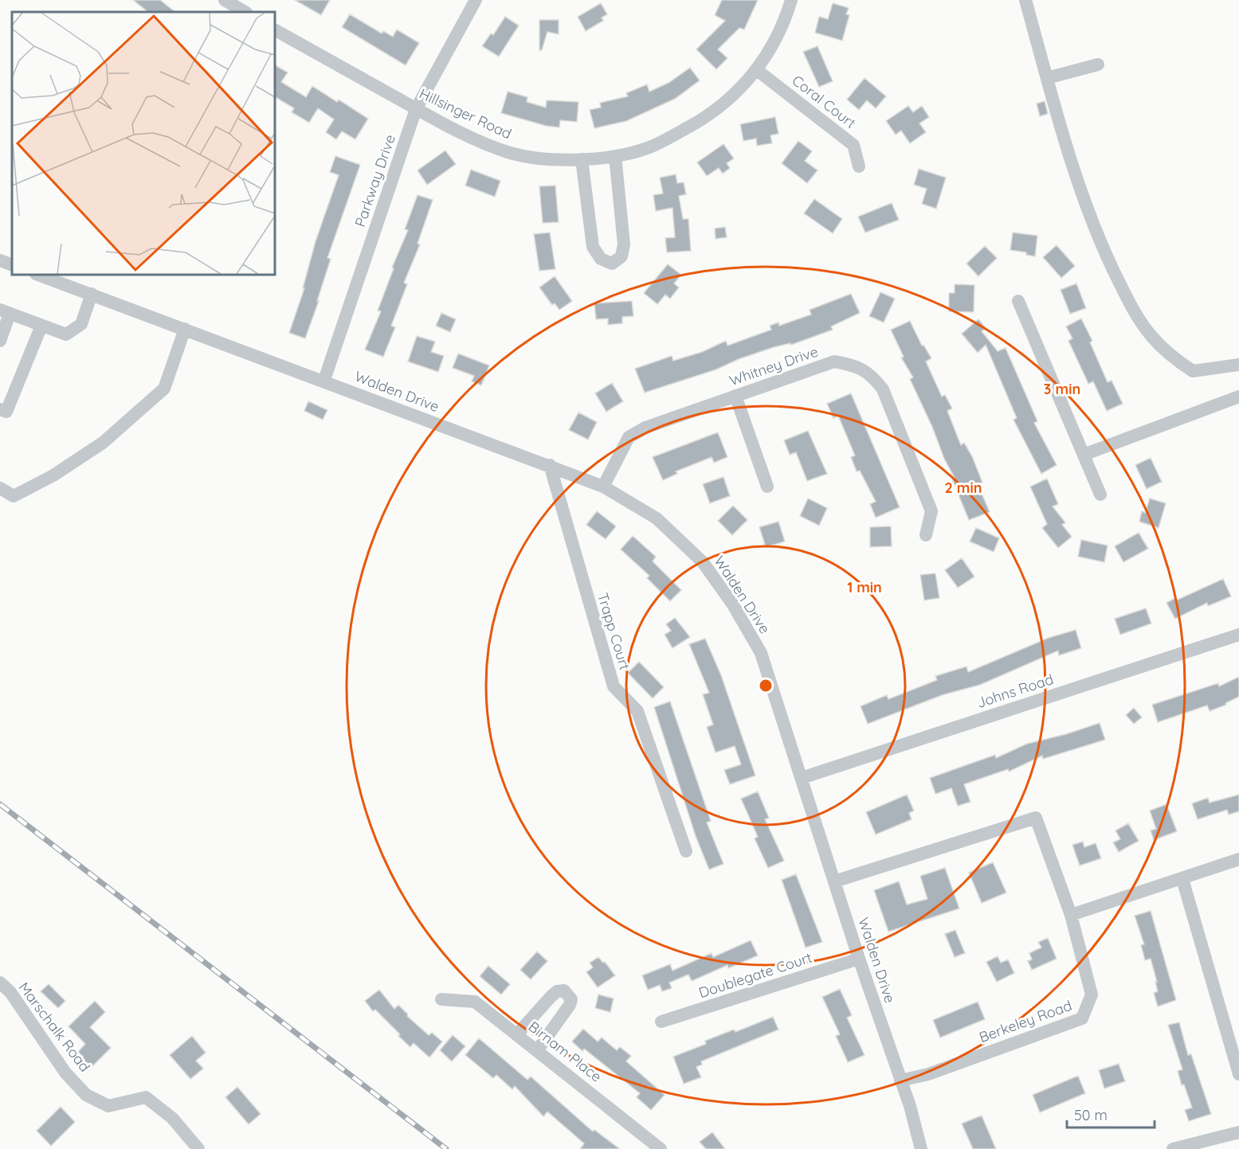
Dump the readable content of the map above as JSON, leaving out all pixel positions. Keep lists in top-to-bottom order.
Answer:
{
  "streets": {
    "street": [
      "Coral Court",
      "Hillsinger Road",
      "Parkway Drive",
      "Whitney Drive",
      "Walden Drive",
      "Trapp Court",
      "Johns Road",
      "Doublegate Court",
      "Berkeley Road",
      "Marschalk Road",
      "Birnam Place"
    ]
  },
  "crossings": [
    ["Coral Court", "Hillsinger Road"],
    ["Hillsinger Road", "Parkway Drive"],
    ["Parkway Drive", "Walden Drive"],
    ["Whitney Drive", "Walden Drive"],
    ["Walden Drive", "Trapp Court"],
    ["Walden Drive", "Johns Road"],
    ["Walden Drive", "Doublegate Court"],
    ["Walden Drive", "Berkeley Road"]
  ],
  "scale_bar": "50 m",
  "rings": ["3 min", "2 min", "1 min"]
}
